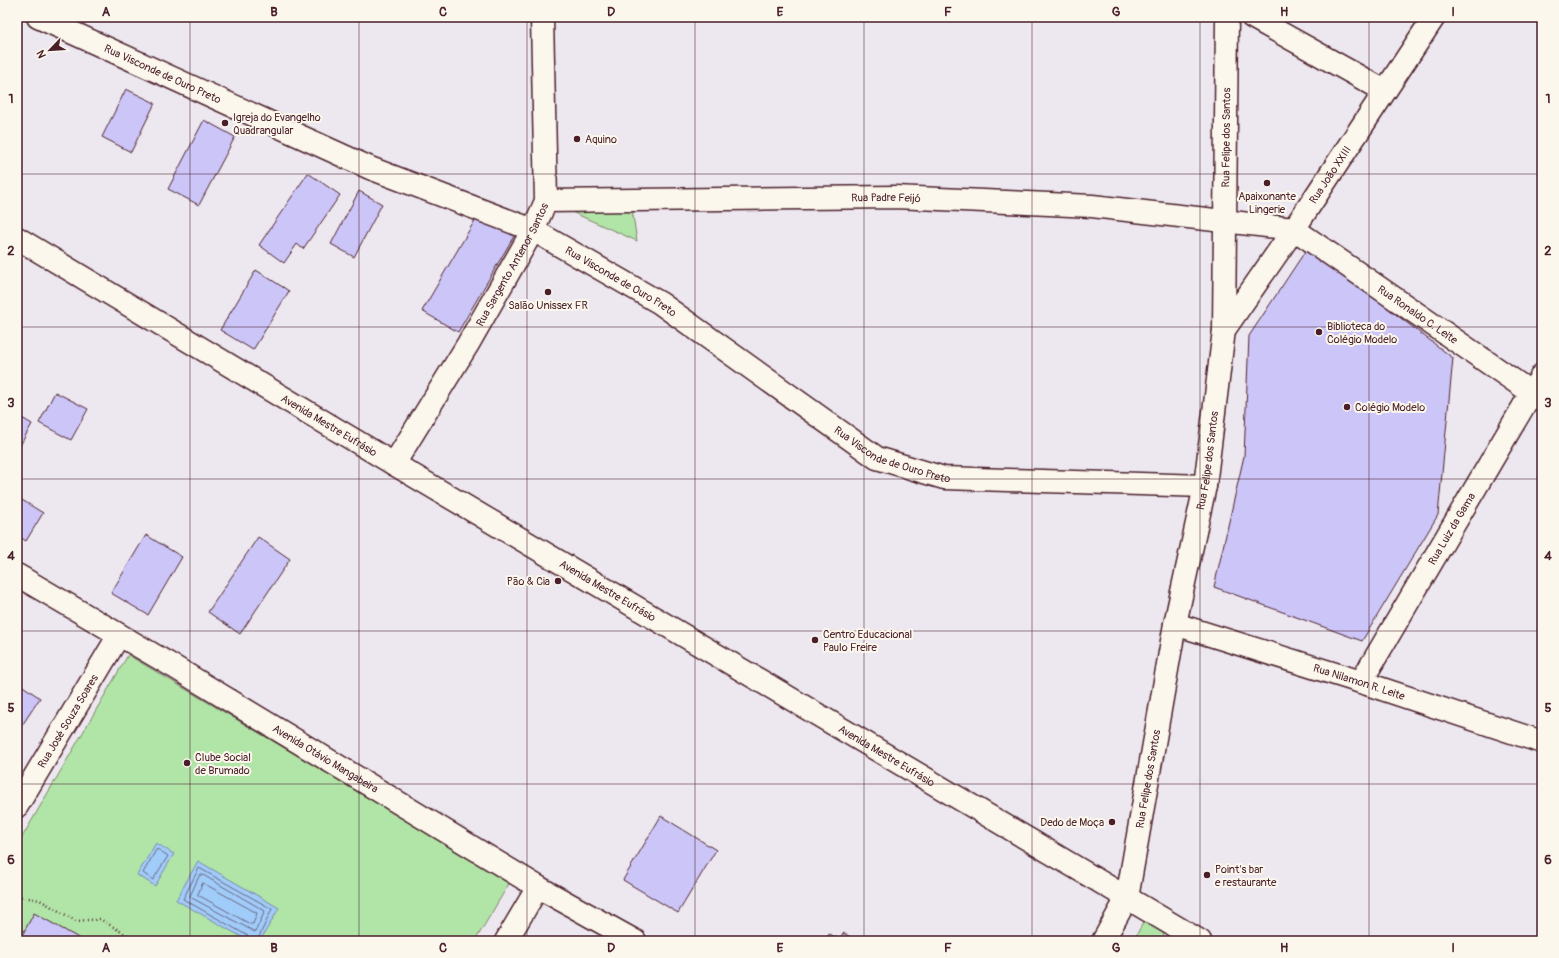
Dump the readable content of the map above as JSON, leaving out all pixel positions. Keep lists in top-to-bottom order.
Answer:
{
  "streets": {
    "street": [
      "Rua Visconde de Ouro Preto",
      "Rua Felipe dos Santos",
      "Rua João XXIII",
      "Rua Padre Feijó",
      "Rua Sargento Antenor Santos",
      "Rua Ronaldo C. Leite",
      "Avenida Mestre Eufrásio",
      "Rua Luiz da Gama",
      "Rua Nilamon R. Leite",
      "Rua José Souza Soares",
      "Avenida Otávio Mangabeira"
    ]
  },
  "crossings": [
    ["Rua Visconde de Ouro Preto", "Rua Felipe dos Santos"],
    ["Rua Visconde de Ouro Preto", "Rua Sargento Antenor Santos"],
    ["Rua Felipe dos Santos", "Rua João XXIII"],
    ["Rua Felipe dos Santos", "Rua Padre Feijó"],
    ["Rua Felipe dos Santos", "Avenida Mestre Eufrásio"],
    ["Rua Felipe dos Santos", "Rua Nilamon R. Leite"],
    ["Rua João XXIII", "Rua Padre Feijó"],
    ["Rua João XXIII", "Rua Ronaldo C. Leite"],
    ["Rua Padre Feijó", "Rua Sargento Antenor Santos"],
    ["Rua Padre Feijó", "Rua Ronaldo C. Leite"],
    ["Rua Sargento Antenor Santos", "Avenida Mestre Eufrásio"],
    ["Rua Ronaldo C. Leite", "Rua Luiz da Gama"],
    ["Rua Luiz da Gama", "Rua Nilamon R. Leite"],
    ["Rua José Souza Soares", "Avenida Otávio Mangabeira"]
  ],
  "places": [
    "Igreja do Evangelho Quadrangular",
    "Aquino",
    "Apaixonante Lingerie",
    "Salão Unissex FR",
    "Biblioteca do Colégio Modelo",
    "Colégio Modelo",
    "Pão & Cia",
    "Centro Educacional Paulo Freire",
    "Clube Social de Brumado",
    "Dedo de Moça",
    "Point's bar e restaurante"
  ],
  "north": "bottom left",
  "grid": {
    "columns": [
      "A",
      "B",
      "C",
      "D",
      "E",
      "F",
      "G",
      "H",
      "I"
    ],
    "rows": [
      "1",
      "2",
      "3",
      "4",
      "5",
      "6"
    ]
  }
}
